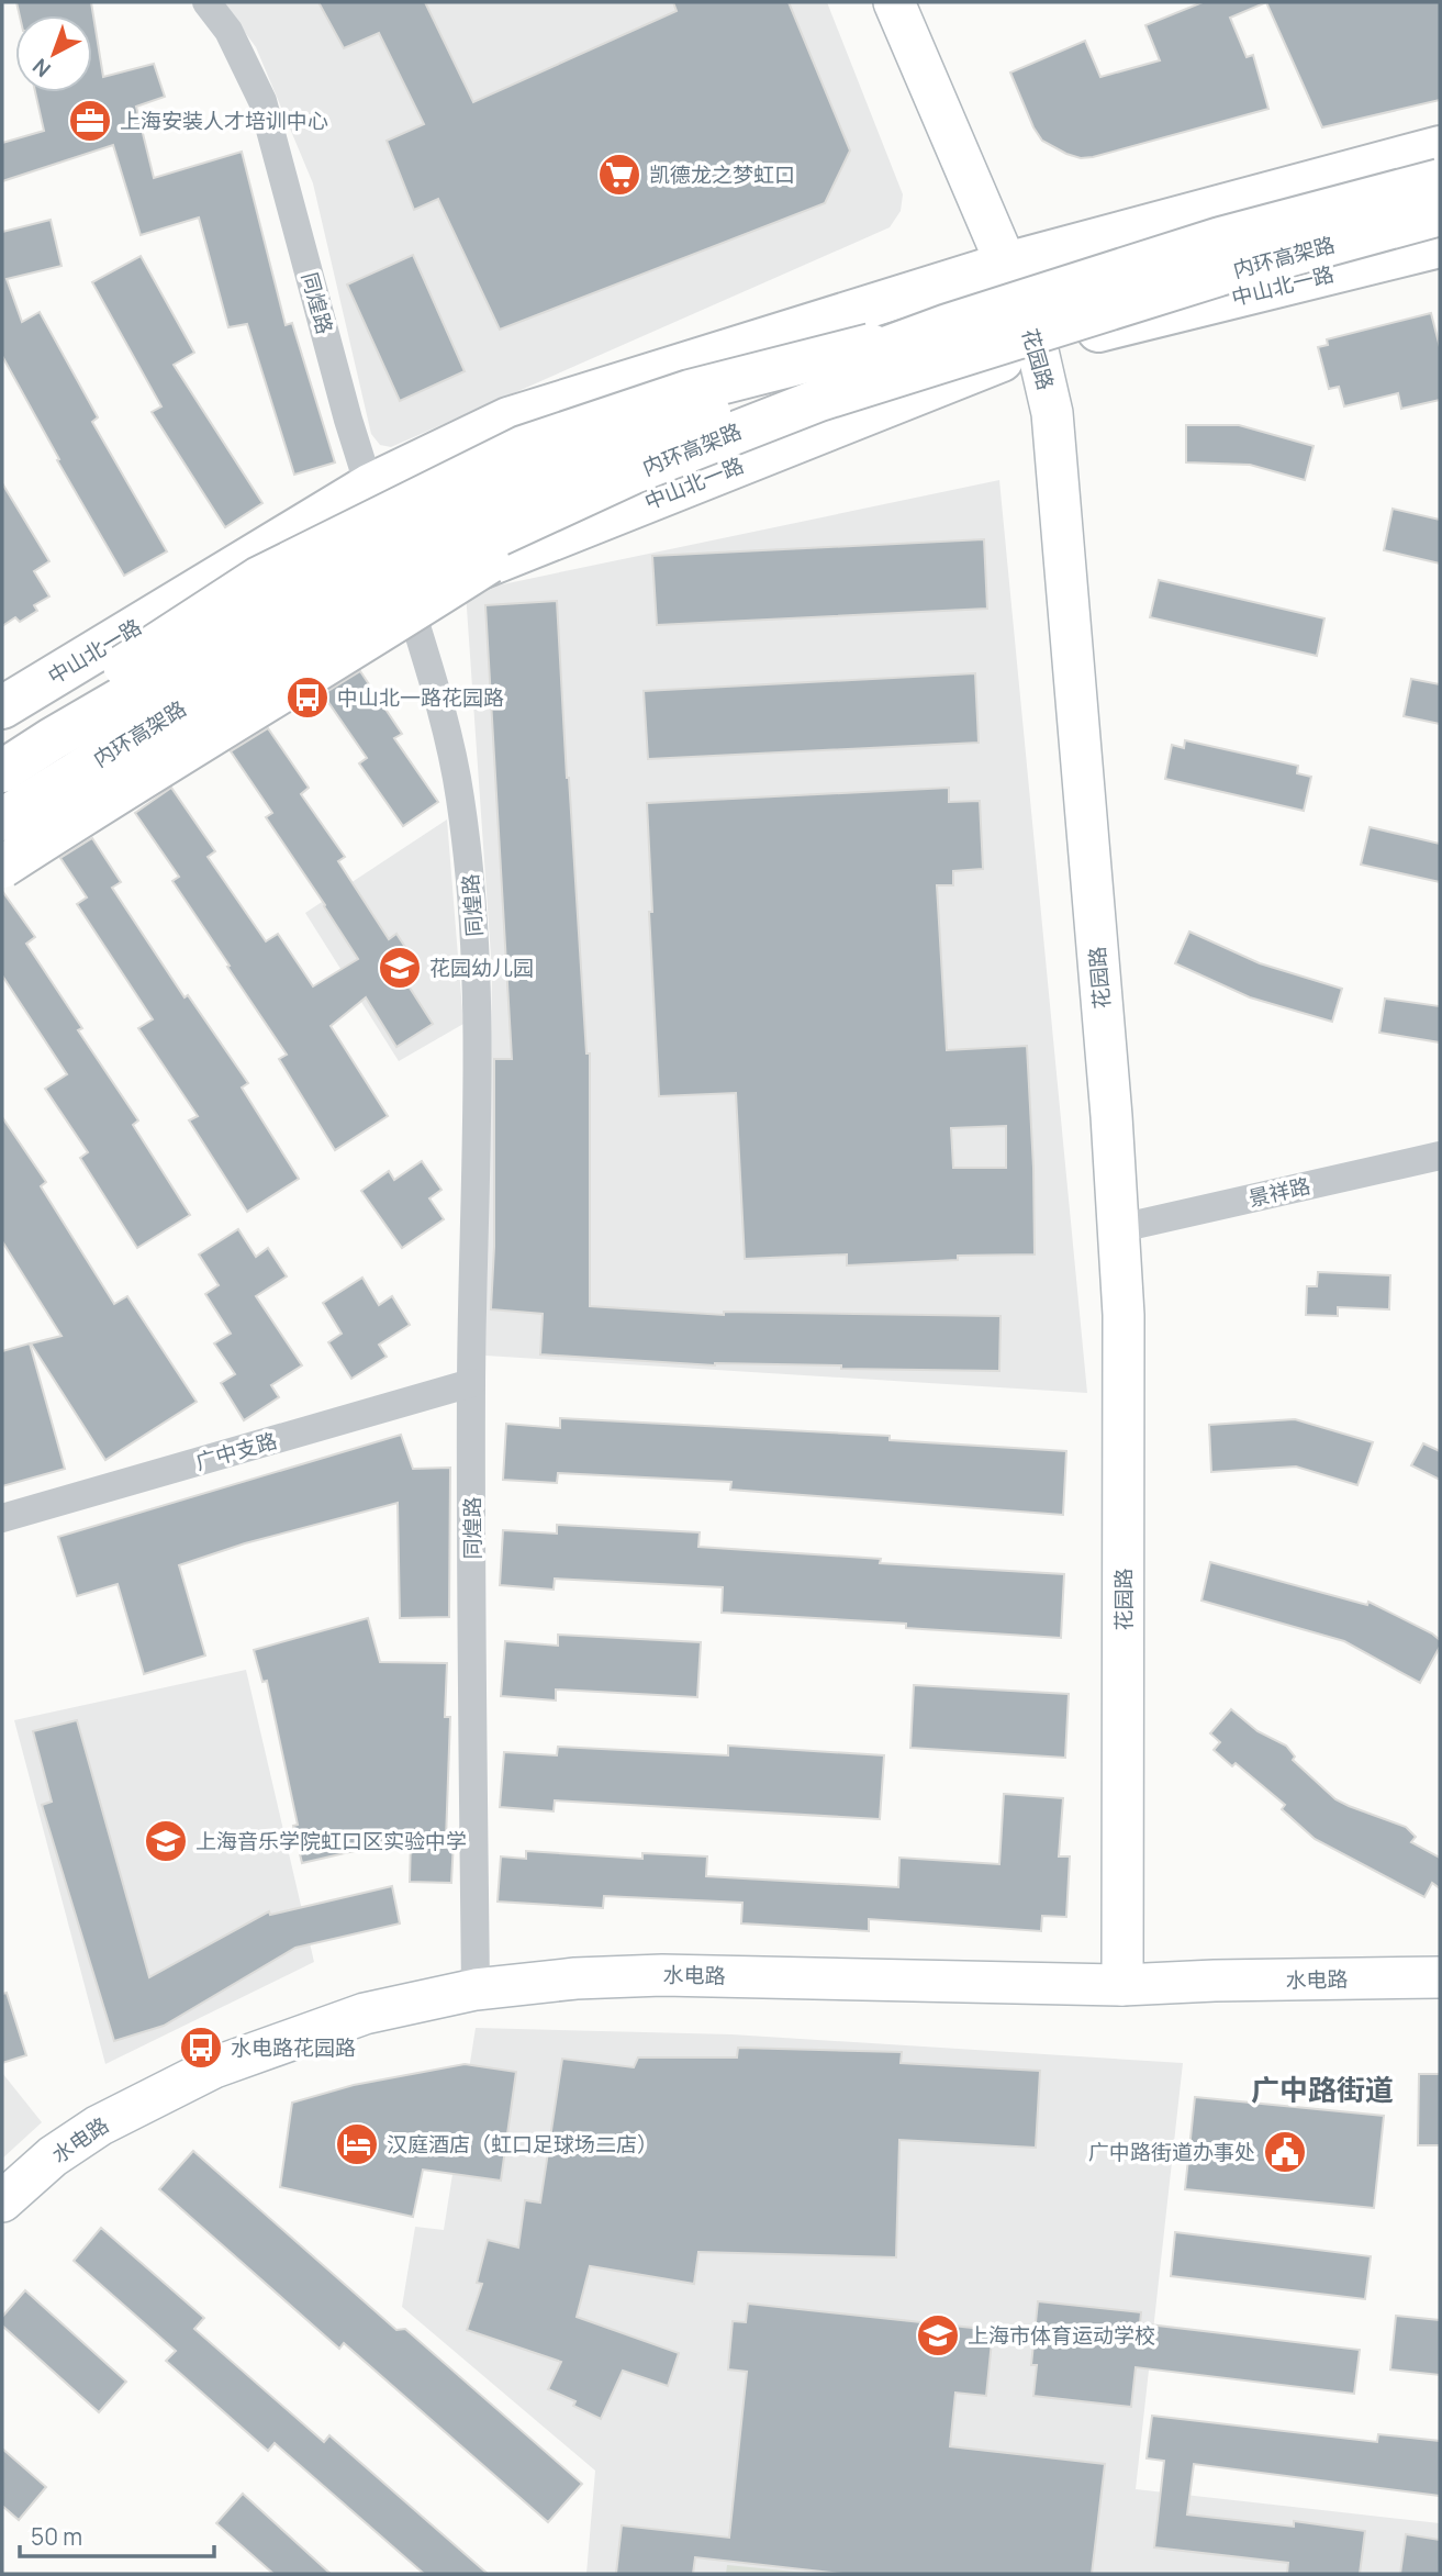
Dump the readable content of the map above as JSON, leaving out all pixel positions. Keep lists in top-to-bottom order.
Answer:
{
  "streets": {
    "main road": [
      "内环高架路",
      "中山北一路",
      "花园路",
      "水电路"
    ],
    "street": ["同煌路", "景祥路", "广中支路"]
  },
  "crossings": [
    ["中山北一路", "同煌路"],
    ["中山北一路", "花园路"],
    ["同煌路", "广中支路"],
    ["同煌路", "水电路"],
    ["花园路", "景祥路"],
    ["花园路", "水电路"]
  ],
  "districts": ["广中路街道"],
  "places": {
    "office": ["上海安装人才培训中心"],
    "supermarket": ["凯德龙之梦虹口"],
    "bus stop": ["中山北一路花园路", "水电路花园路"],
    "school or university": ["花园幼儿园", "上海音乐学院虹口区实验中学", "上海市体育运动学校"],
    "hotel": ["汉庭酒店（虹口足球场二店）"],
    "public building": ["广中路街道办事处"]
  },
  "scale_bar": "50 m",
  "north": "bottom left"
}
